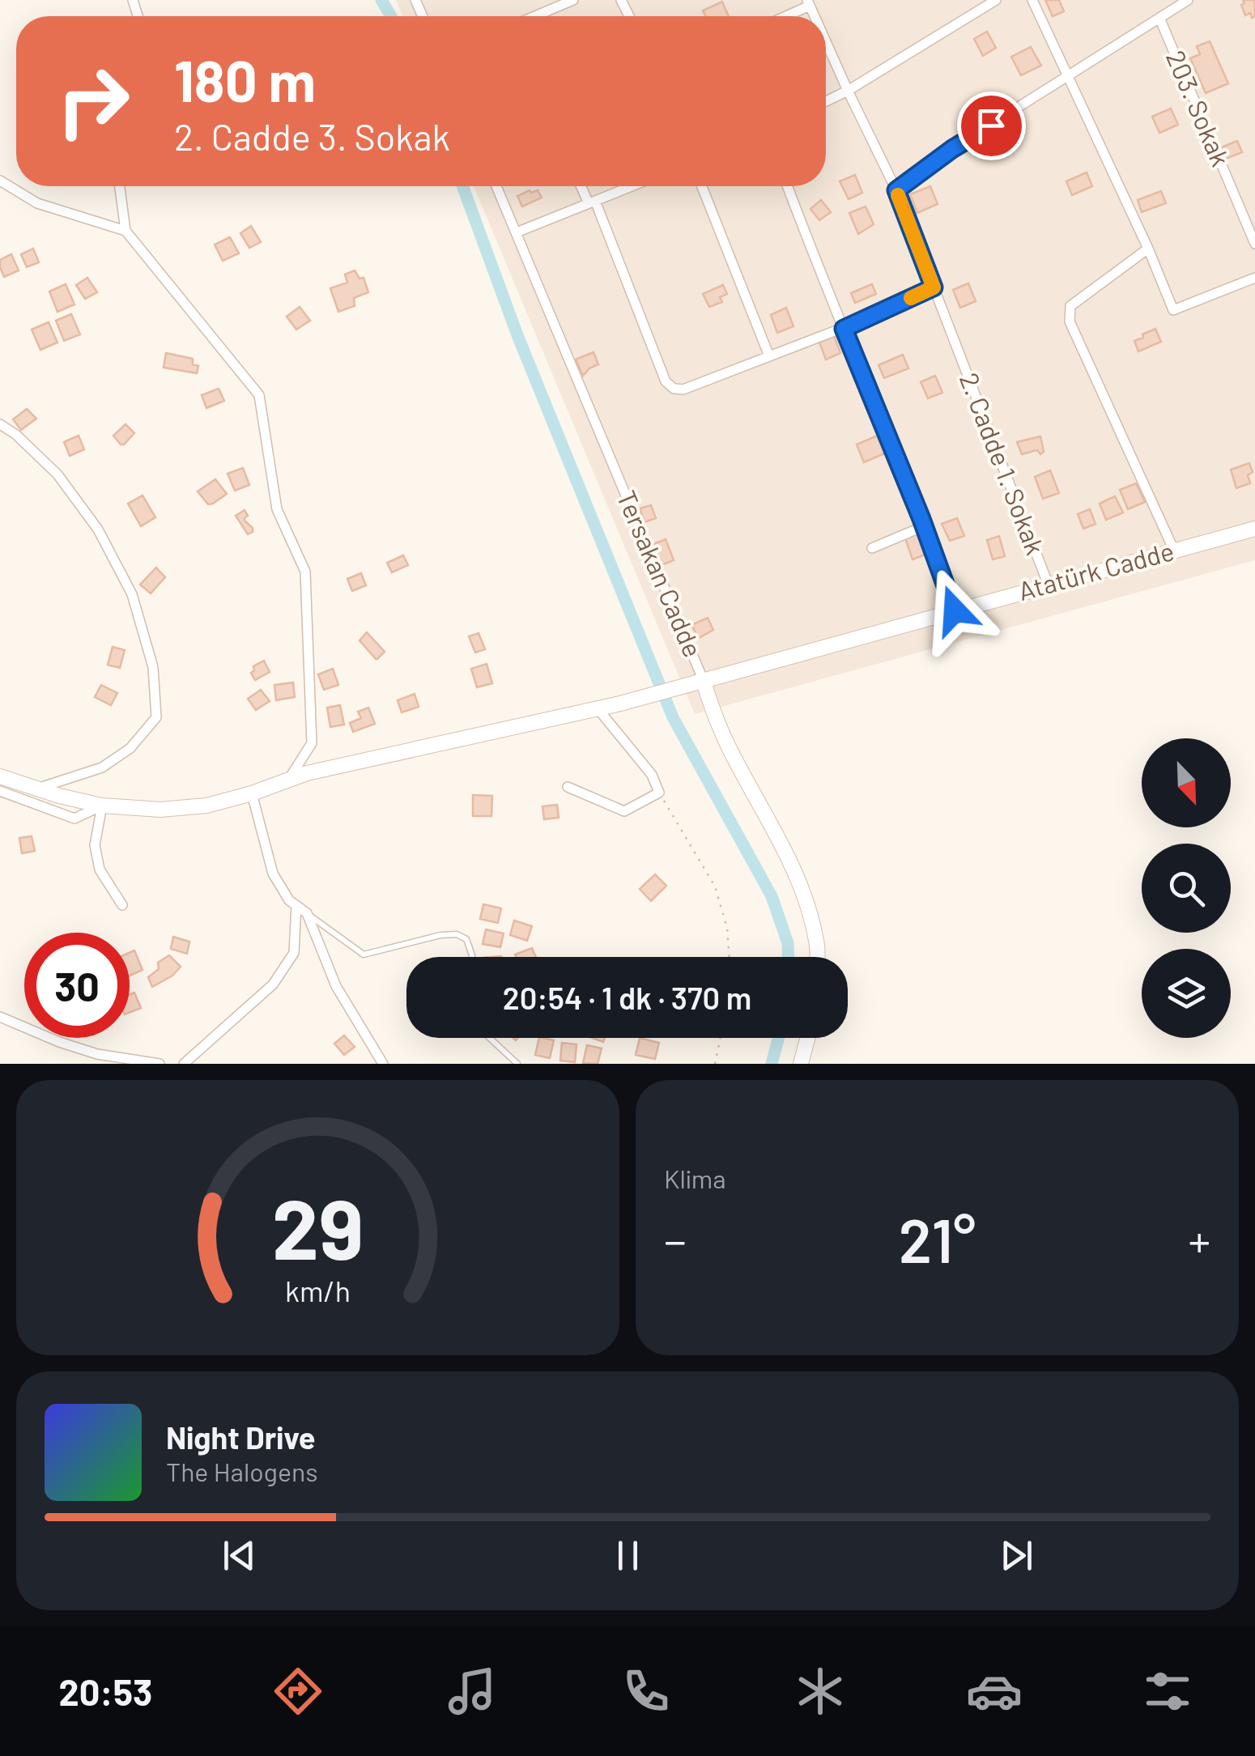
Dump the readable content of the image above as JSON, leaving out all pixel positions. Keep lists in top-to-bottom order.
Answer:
{
  "streets": {
    "main road": ["Atatürk Cadde", "Tersakan Cadde"],
    "street": ["203. Sokak", "2. Cadde 1. Sokak"]
  },
  "crossings": [
    ["2. Cadde 1. Sokak", "Atatürk Cadde"],
    ["Atatürk Cadde", "Tersakan Cadde"]
  ],
  "north": "bottom right",
  "page": {
    "turn": ["180 m", "2. Cadde 3. Sokak"],
    "limit": "30",
    "trip": "20:54 · 1 dk · 370 m",
    "tile": "Klima",
    "heat": ["−", "21°", "+"],
    "song": ["Night Drive", "The Halogens"],
    "tabs": "20:53",
    "gauge": ["29", "km/h"]
  }
}
